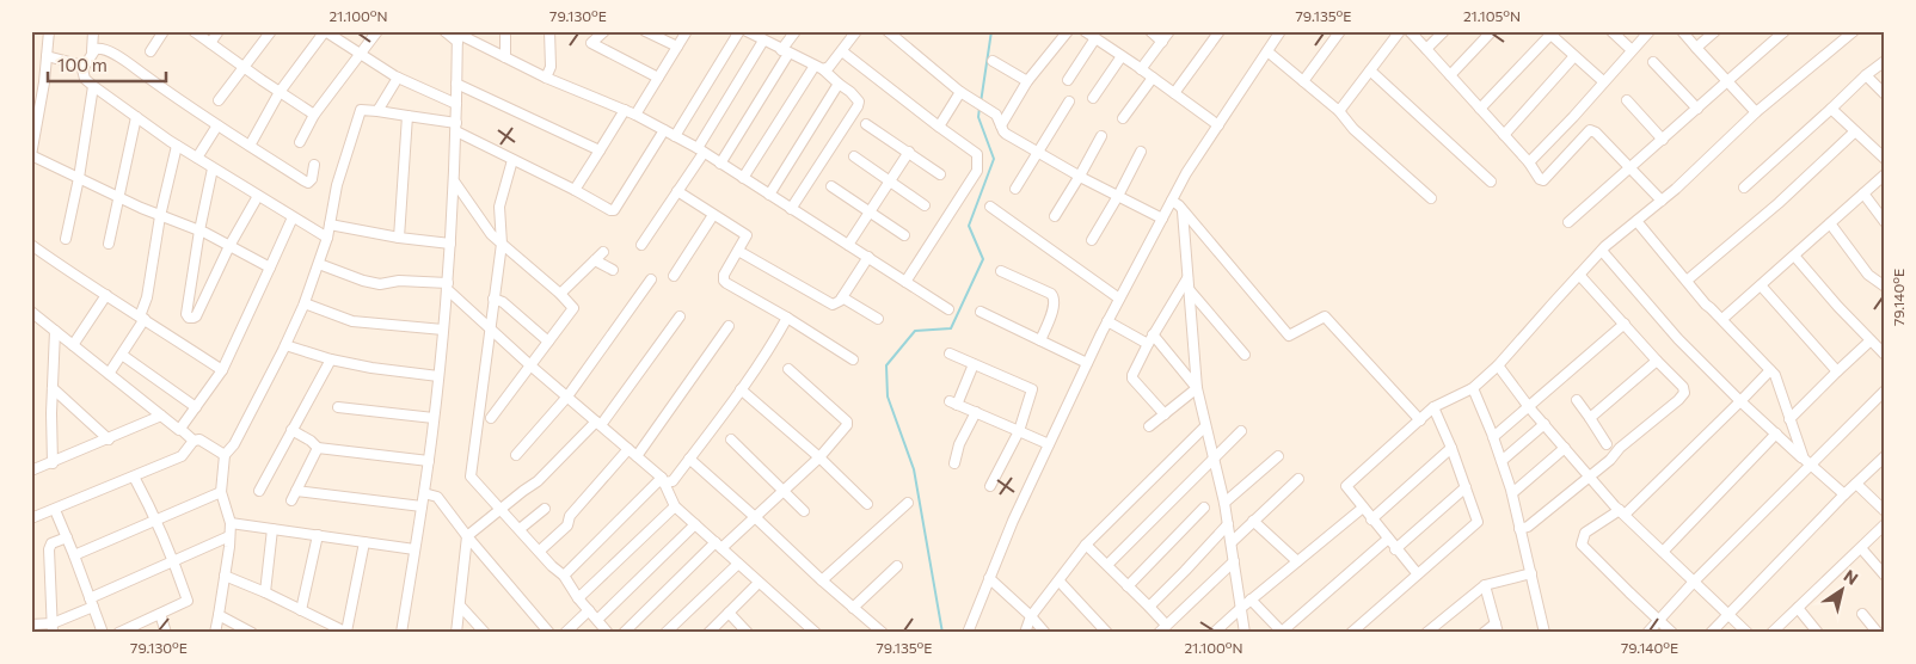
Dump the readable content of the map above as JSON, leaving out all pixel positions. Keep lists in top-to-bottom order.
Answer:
{
  "scale_bar": "100 m",
  "north": "top right",
  "coordinates": [
    "21.100°N",
    "79.130°E",
    "79.135°E",
    "21.105°N",
    "79.140°E"
  ]
}
